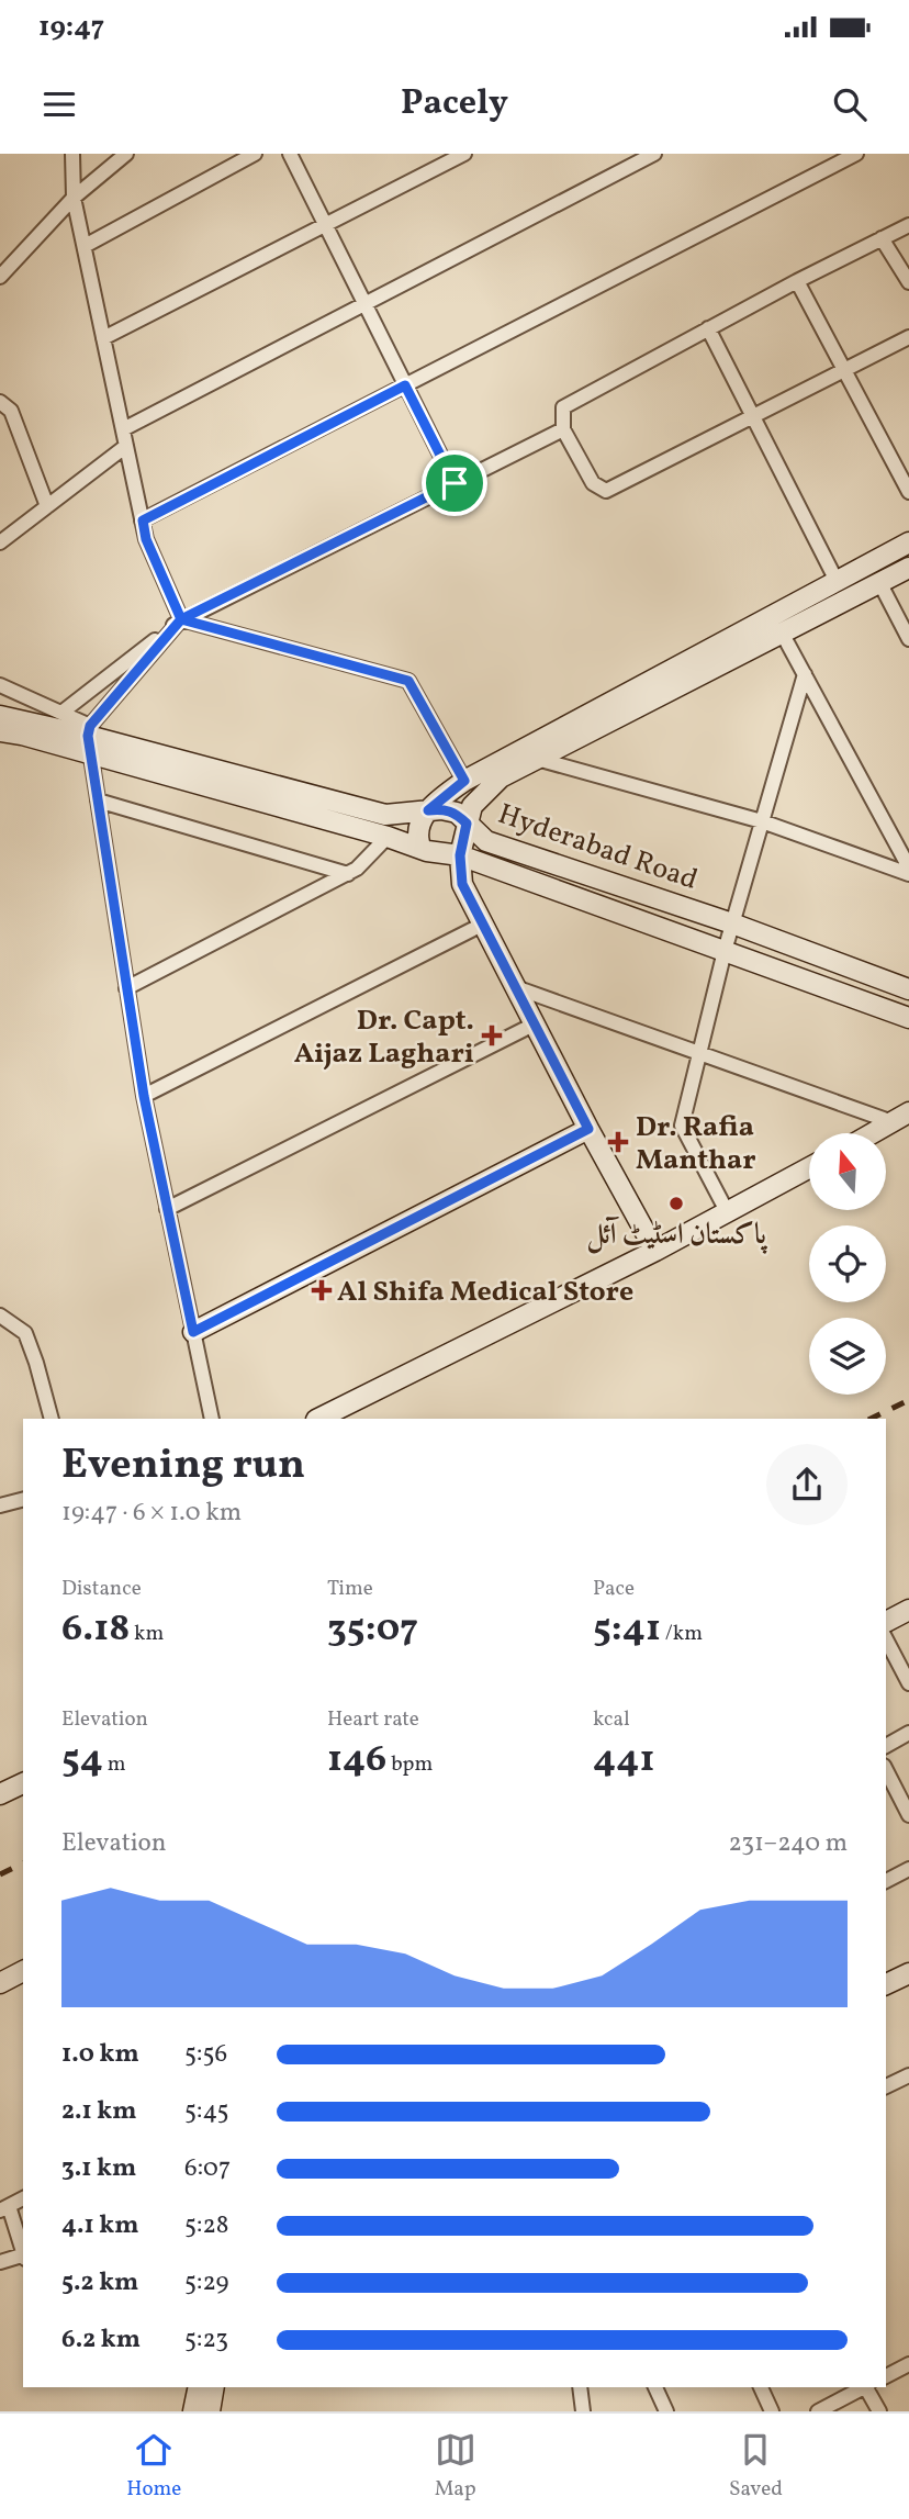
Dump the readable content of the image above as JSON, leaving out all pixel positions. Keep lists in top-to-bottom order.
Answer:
{
  "streets": {
    "main road": ["Hyderabad Road"]
  },
  "places": {
    "health": ["Dr. Capt. Aijaz Laghari", "Dr. Rafia Manthar", "Al Shifa Medical Store"],
    "other": ["پاکستان اسٹیٹ آئل"]
  },
  "north": "top",
  "page": {
    "status": "19:47",
    "header": "Pacely",
    "heading": ["Evening run", "19:47 · 6 × 1.0 km"],
    "stats": [
      ["Distance", "6.18 km"],
      ["Time", "35:07"],
      ["Pace", "5:41 /km"],
      ["Elevation", "54 m"],
      ["Heart rate", "146 bpm"],
      ["kcal", "441"]
    ],
    "chart": ["Elevation", "231–240 m"],
    "list": [
      {
        "name": "1.0 km",
        "note": "5:56"
      },
      {
        "name": "2.1 km",
        "note": "5:45"
      },
      {
        "name": "3.1 km",
        "note": "6:07"
      },
      {
        "name": "4.1 km",
        "note": "5:28"
      },
      {
        "name": "5.2 km",
        "note": "5:29"
      },
      {
        "name": "6.2 km",
        "note": "5:23"
      }
    ],
    "tabs": ["Home", "Map", "Saved"]
  }
}
